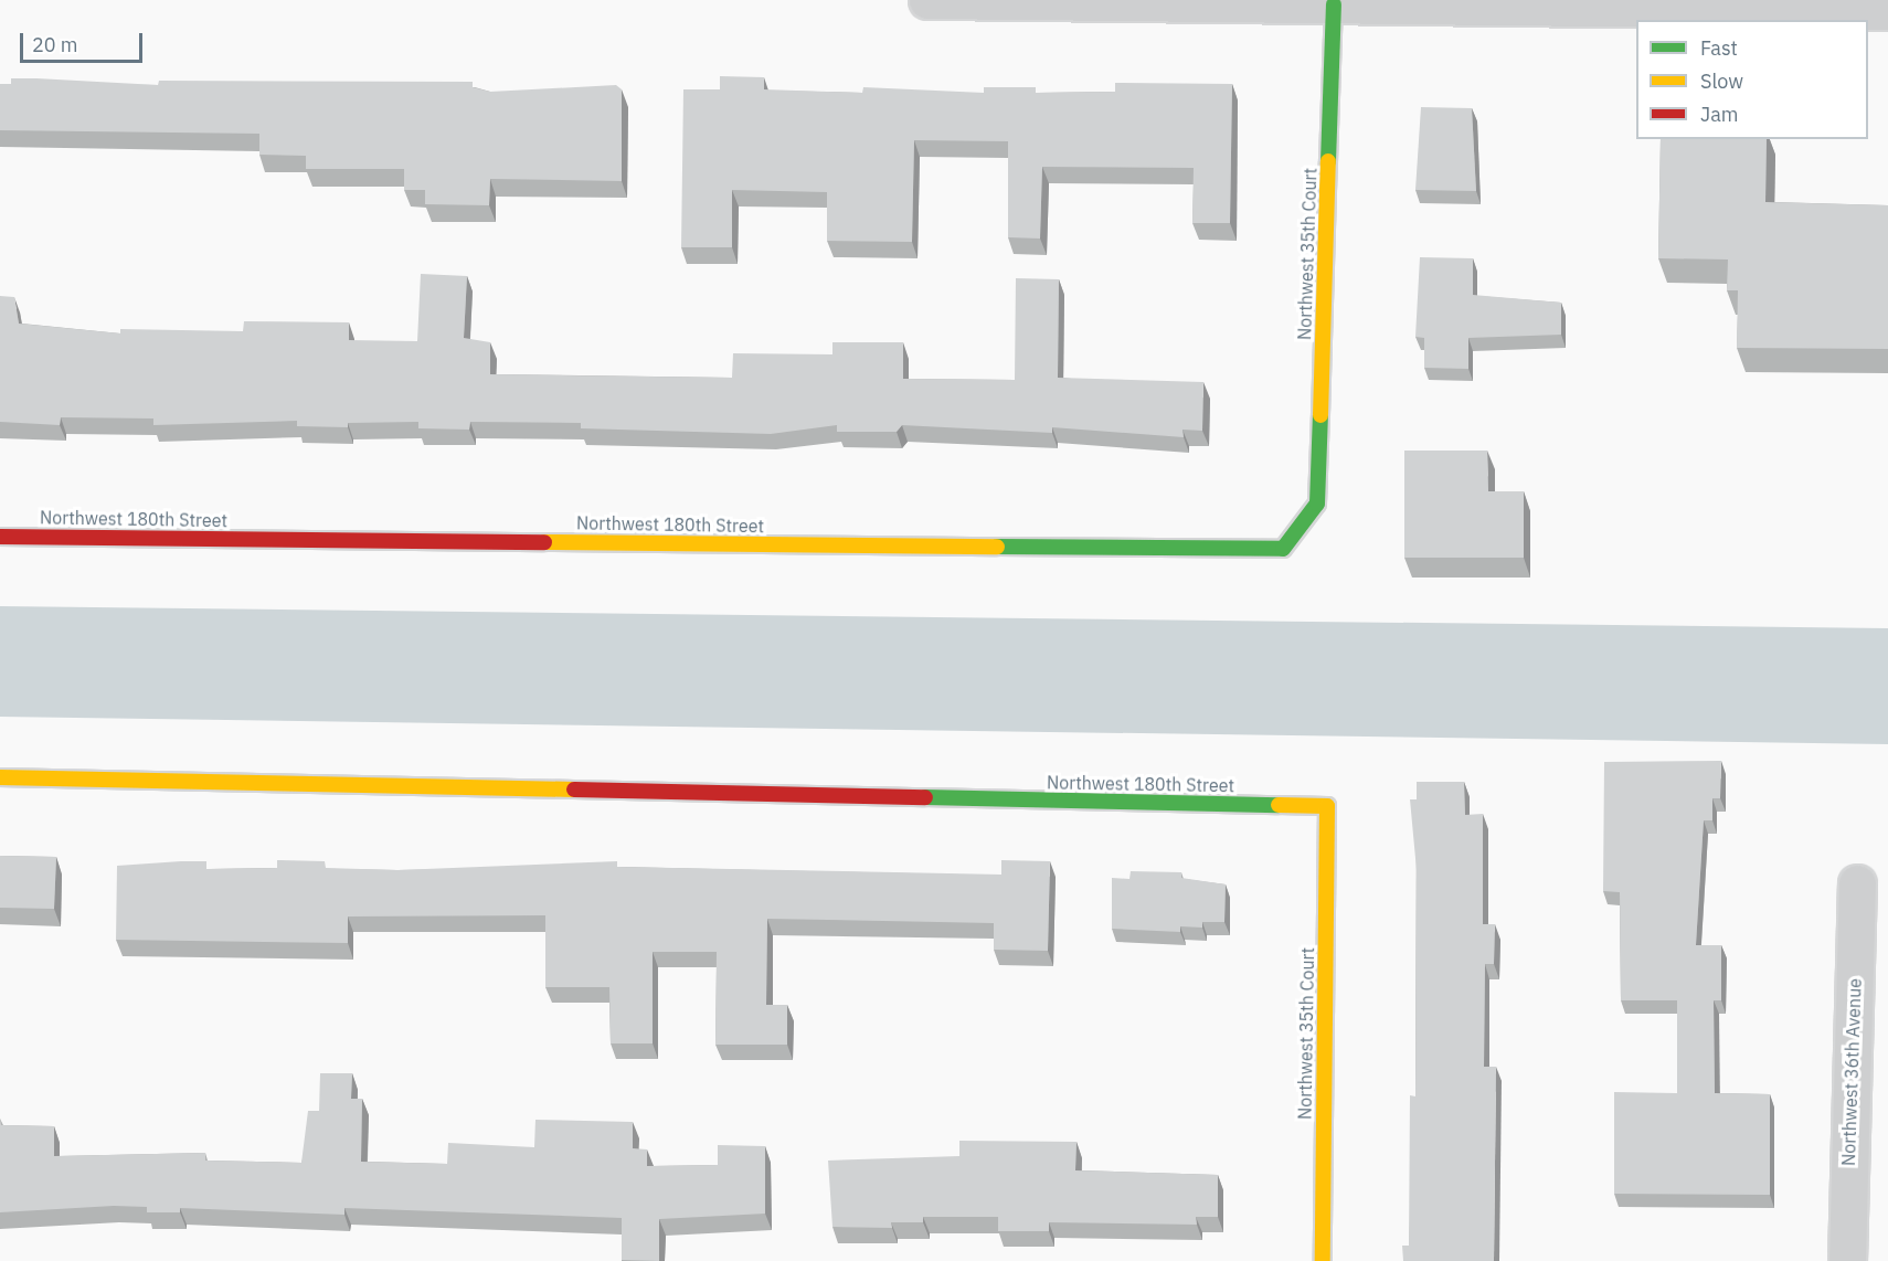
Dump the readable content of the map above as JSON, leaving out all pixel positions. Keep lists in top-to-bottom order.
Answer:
{
  "streets": {
    "street": ["Northwest 35th Court", "Northwest 180th Street", "Northwest 36th Avenue"]
  },
  "crossings": [
    ["Northwest 35th Court", "Northwest 180th Street"]
  ],
  "legend": ["Fast", "Slow", "Jam"],
  "scale_bar": "20 m"
}
